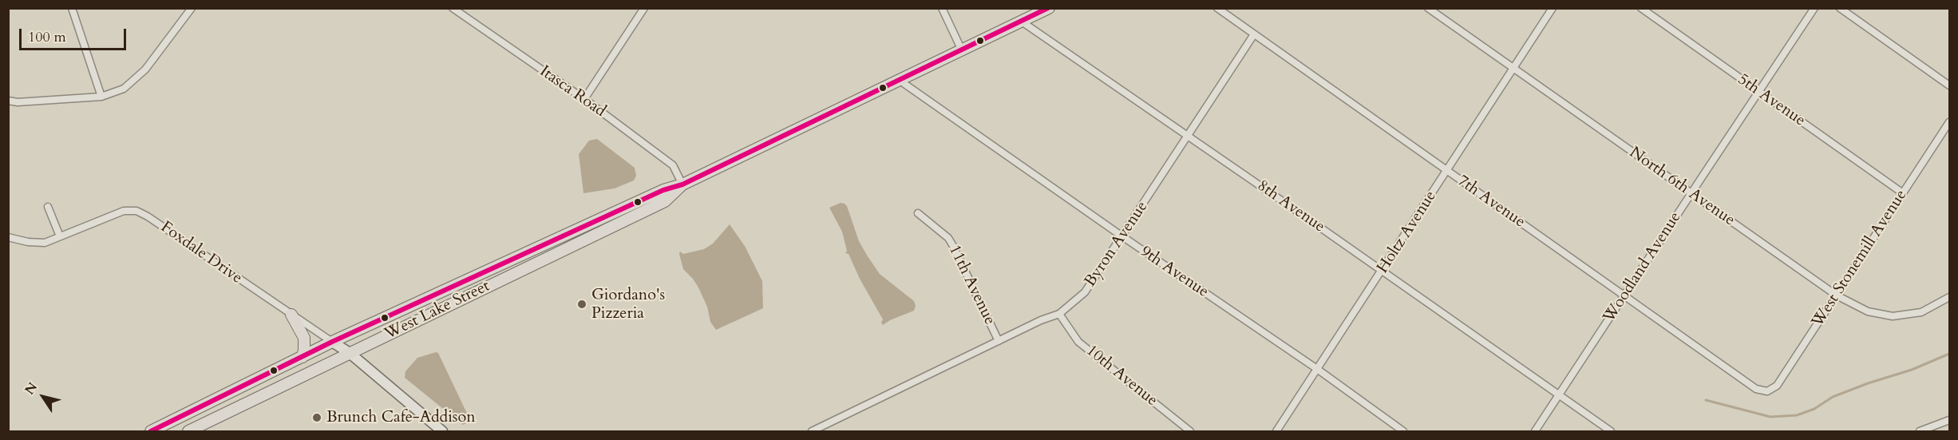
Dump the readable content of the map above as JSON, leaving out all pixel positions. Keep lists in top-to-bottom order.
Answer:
{
  "streets": {
    "main road": ["West Lake Street"],
    "street": [
      "Itasca Road",
      "5th Avenue",
      "North 6th Avenue",
      "7th Avenue",
      "8th Avenue",
      "Holtz Avenue",
      "Byron Avenue",
      "Foxdale Drive",
      "West Stonemill Avenue",
      "Woodland Avenue",
      "9th Avenue",
      "11th Avenue",
      "10th Avenue"
    ]
  },
  "crossings": [
    ["Itasca Road", "West Lake Street"],
    ["5th Avenue", "West Stonemill Avenue"],
    ["5th Avenue", "Woodland Avenue"],
    ["North 6th Avenue", "Holtz Avenue"],
    ["North 6th Avenue", "West Stonemill Avenue"],
    ["North 6th Avenue", "Woodland Avenue"],
    ["7th Avenue", "Holtz Avenue"],
    ["7th Avenue", "Byron Avenue"],
    ["7th Avenue", "West Stonemill Avenue"],
    ["7th Avenue", "Woodland Avenue"],
    ["8th Avenue", "Holtz Avenue"],
    ["8th Avenue", "Byron Avenue"],
    ["8th Avenue", "Woodland Avenue"],
    ["8th Avenue", "West Lake Street"],
    ["Holtz Avenue", "9th Avenue"],
    ["Byron Avenue", "9th Avenue"],
    ["Byron Avenue", "11th Avenue"],
    ["Byron Avenue", "10th Avenue"],
    ["Foxdale Drive", "West Lake Street"],
    ["9th Avenue", "West Lake Street"]
  ],
  "places": ["Giordano's Pizzeria", "Brunch Cafe-Addison"],
  "scale_bar": "100 m",
  "north": "top left"
}
